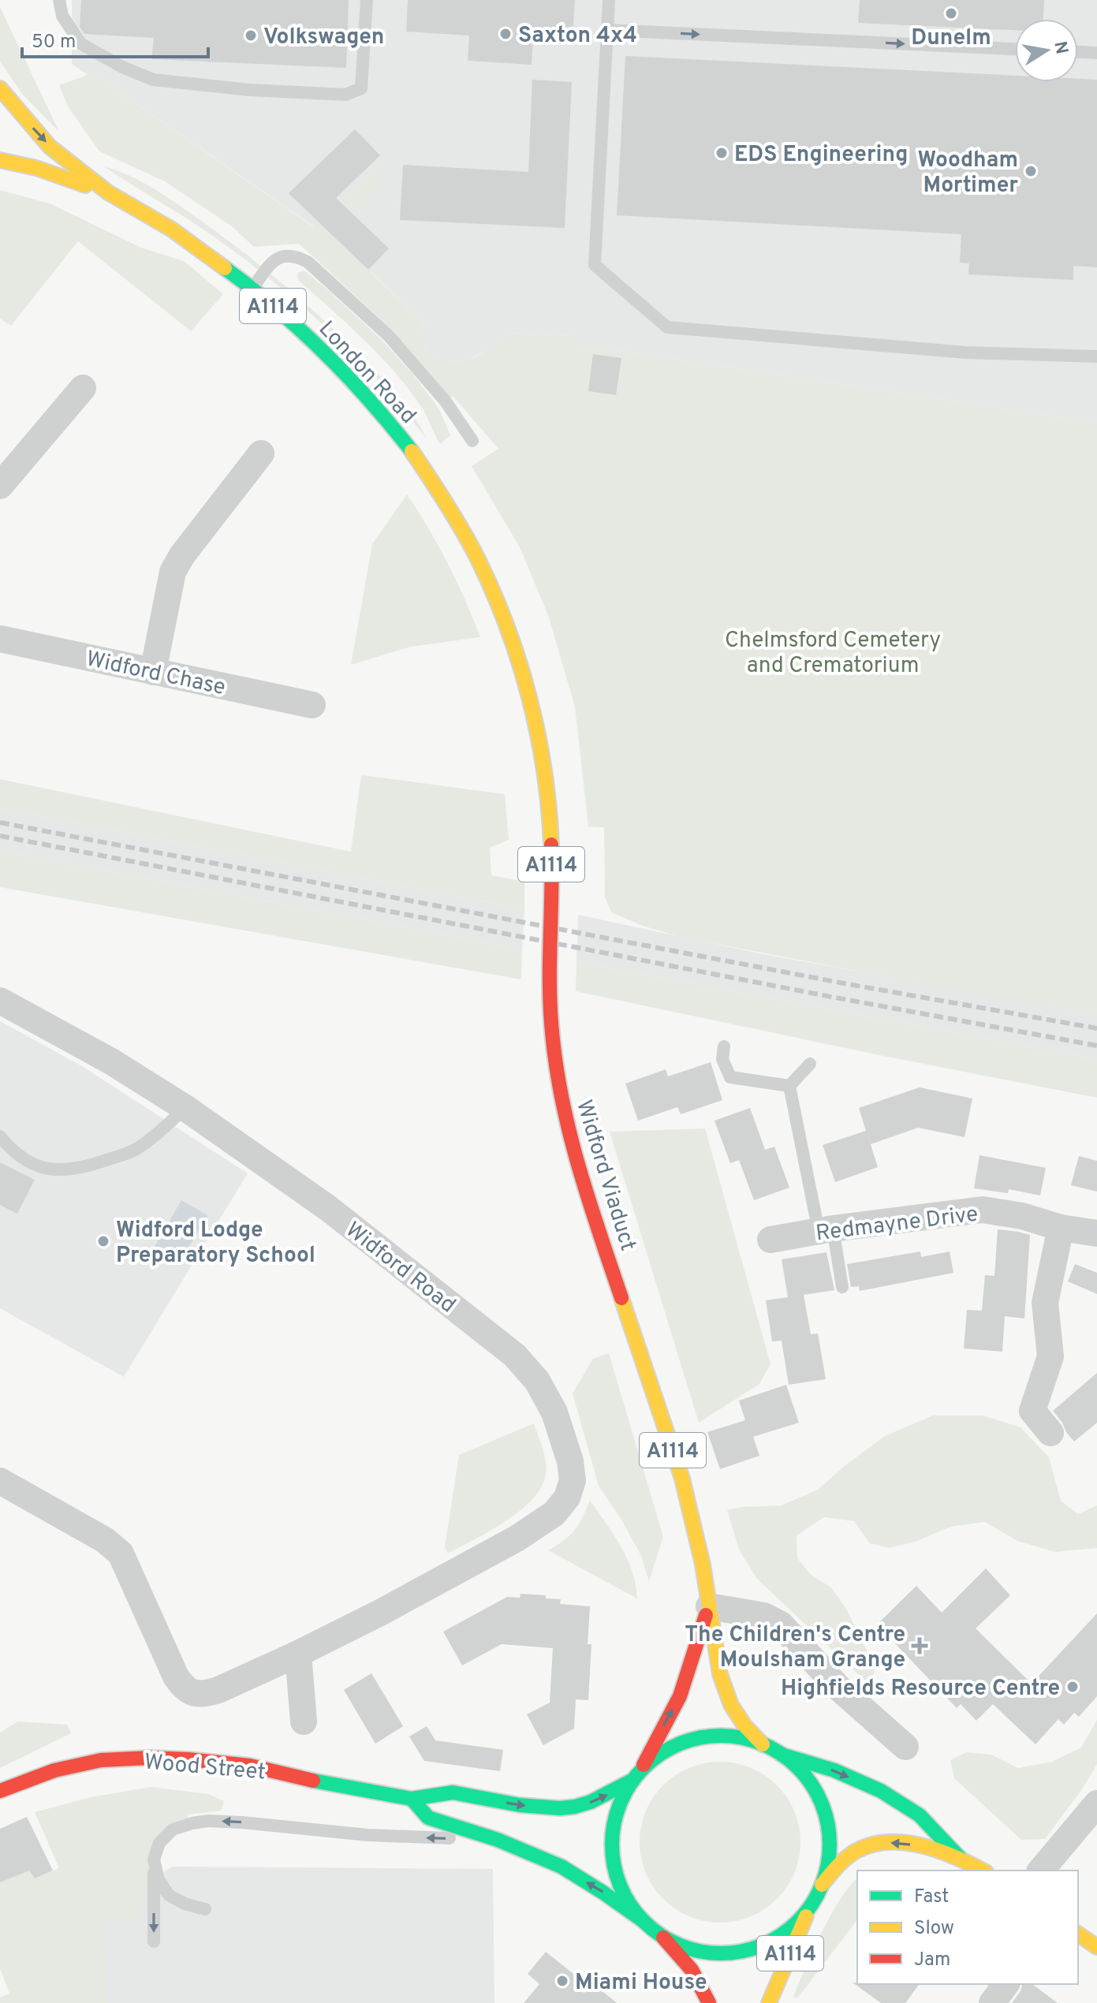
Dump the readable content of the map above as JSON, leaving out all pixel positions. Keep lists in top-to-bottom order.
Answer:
{
  "streets": {
    "main road": [
      "A1114",
      "London Road",
      "Widford Viaduct",
      "Wood Street"
    ],
    "street": ["Widford Chase", "Redmayne Drive", "Widford Road"]
  },
  "crossings": [
    ["A1114", "Widford Viaduct"],
    ["A1114", "Wood Street"],
    ["London Road", "Widford Viaduct"]
  ],
  "parks": ["Chelmsford Cemetery and Crematorium"],
  "places": {
    "other": [
      "Dunelm",
      "Saxton 4x4",
      "Volkswagen",
      "EDS Engineering",
      "Woodham Mortimer",
      "Widford Lodge Preparatory School",
      "Highfields Resource Centre",
      "Miami House"
    ],
    "health": ["The Children's Centre Moulsham Grange"]
  },
  "legend": ["Fast", "Slow", "Jam"],
  "scale_bar": "50 m",
  "north": "right"
}
